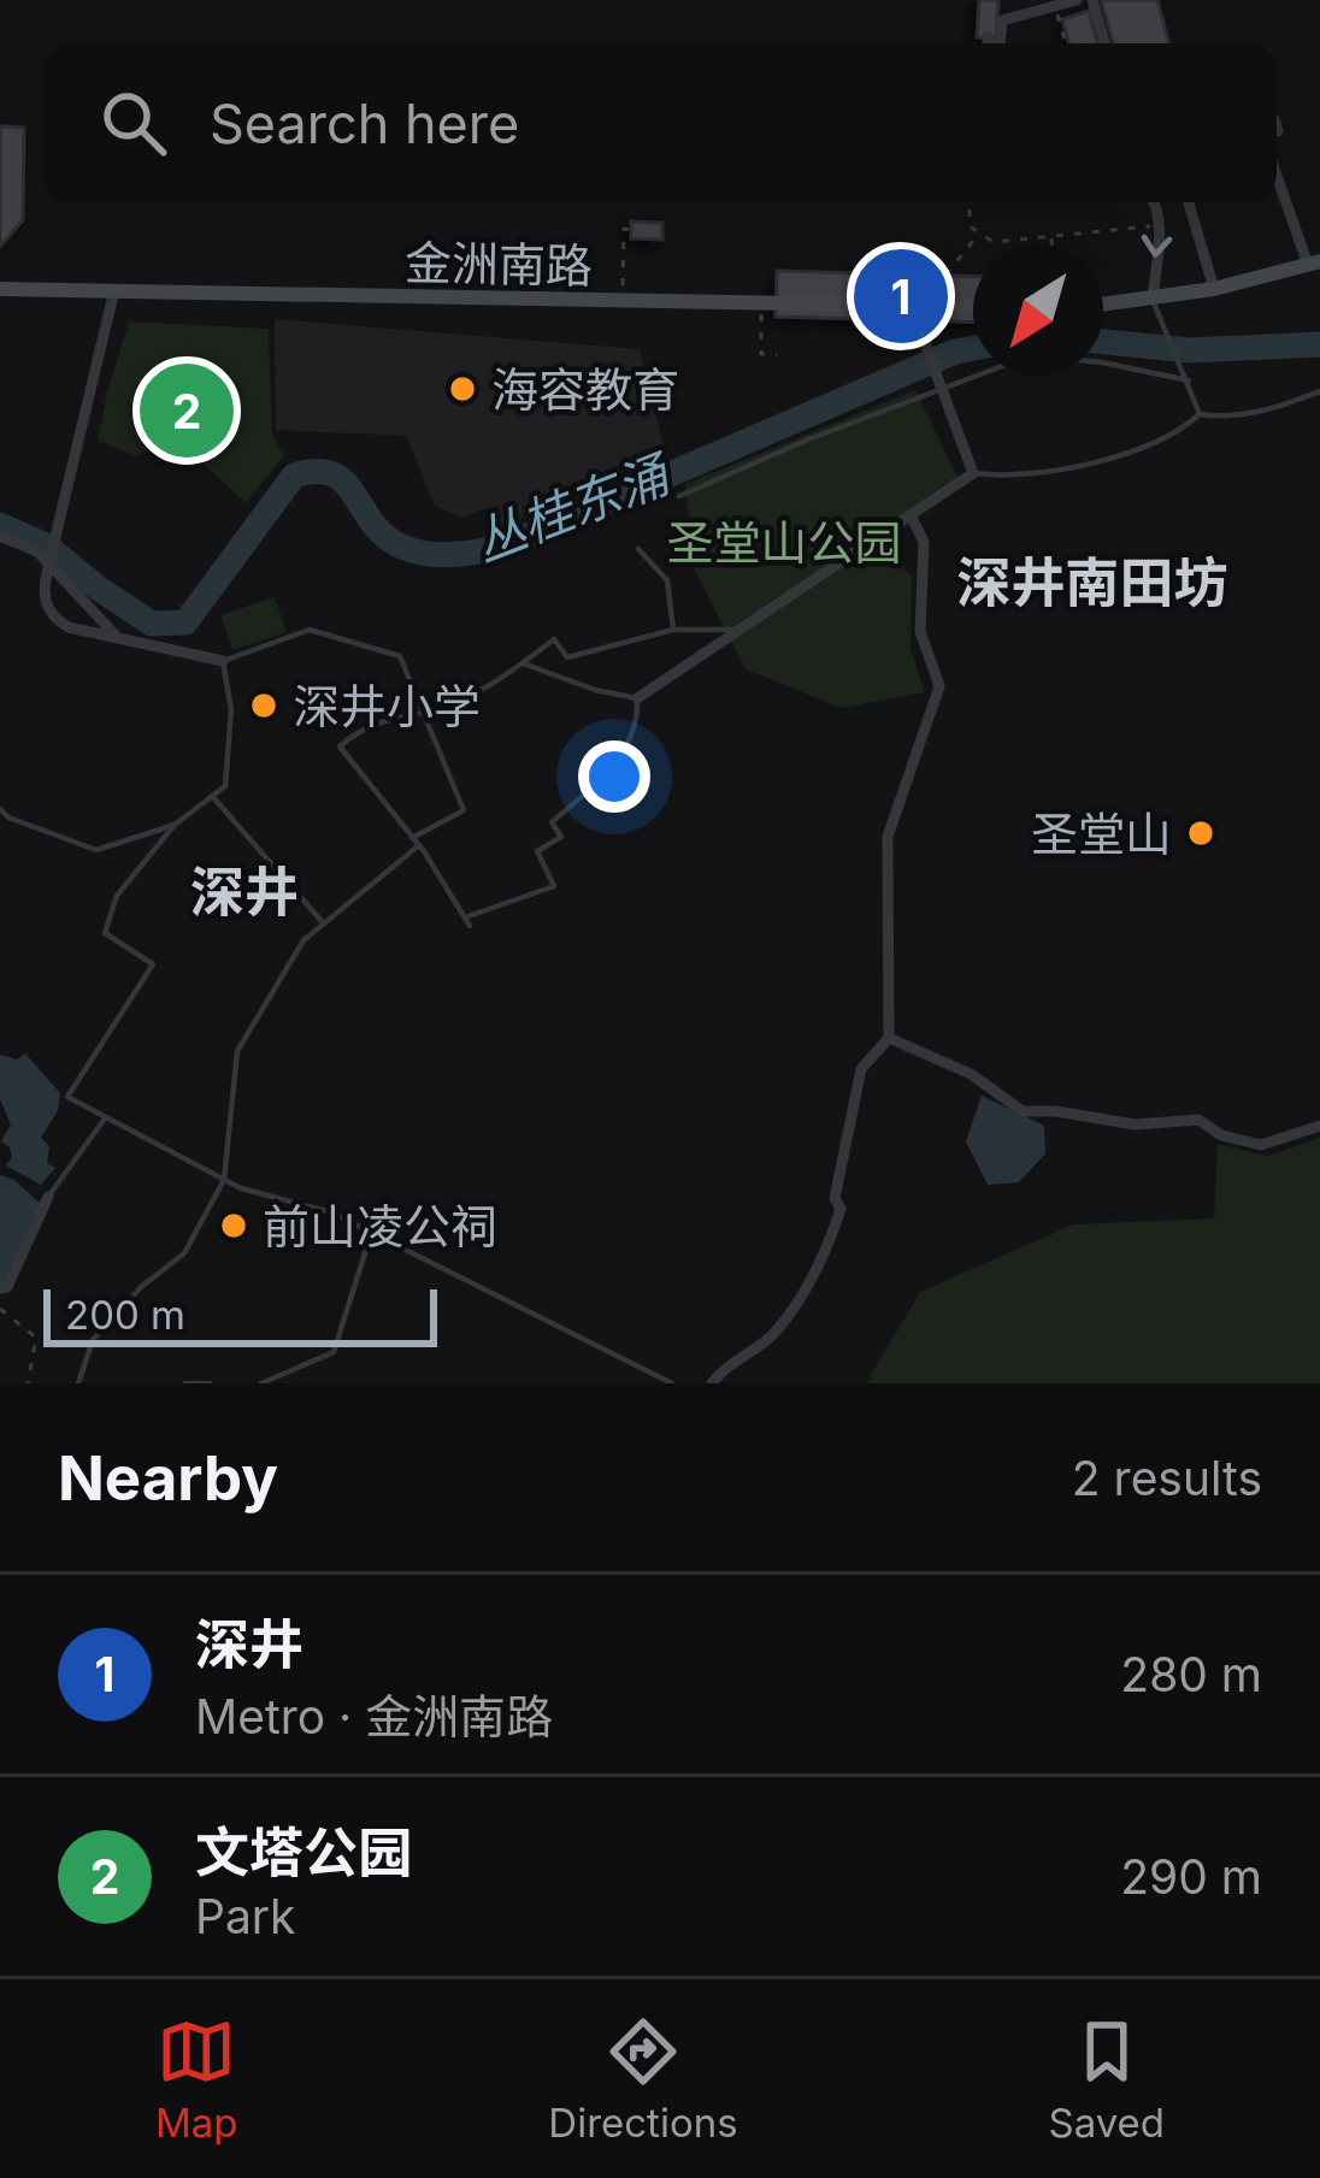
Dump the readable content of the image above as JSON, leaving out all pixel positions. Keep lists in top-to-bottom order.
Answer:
{
  "streets": {
    "main road": ["金洲南路"]
  },
  "districts": ["深井南田坊", "深井"],
  "water": ["丛桂东涌"],
  "parks": ["圣堂山公园"],
  "places": [
    "海容教育",
    "深井小学",
    "圣堂山",
    "前山凌公祠"
  ],
  "scale_bar": "200 m",
  "north": "bottom left",
  "page": {
    "search": "Search here",
    "pins": ["1", "2"],
    "scale": "200 m",
    "heading": ["Nearby", "2 results"],
    "list": [
      {
        "mark": "1",
        "name": "深井",
        "note": "Metro · 金洲南路",
        "value": "280 m"
      },
      {
        "mark": "2",
        "name": "文塔公园",
        "note": "Park",
        "value": "290 m"
      }
    ],
    "nav": ["Map", "Directions", "Saved"]
  }
}
